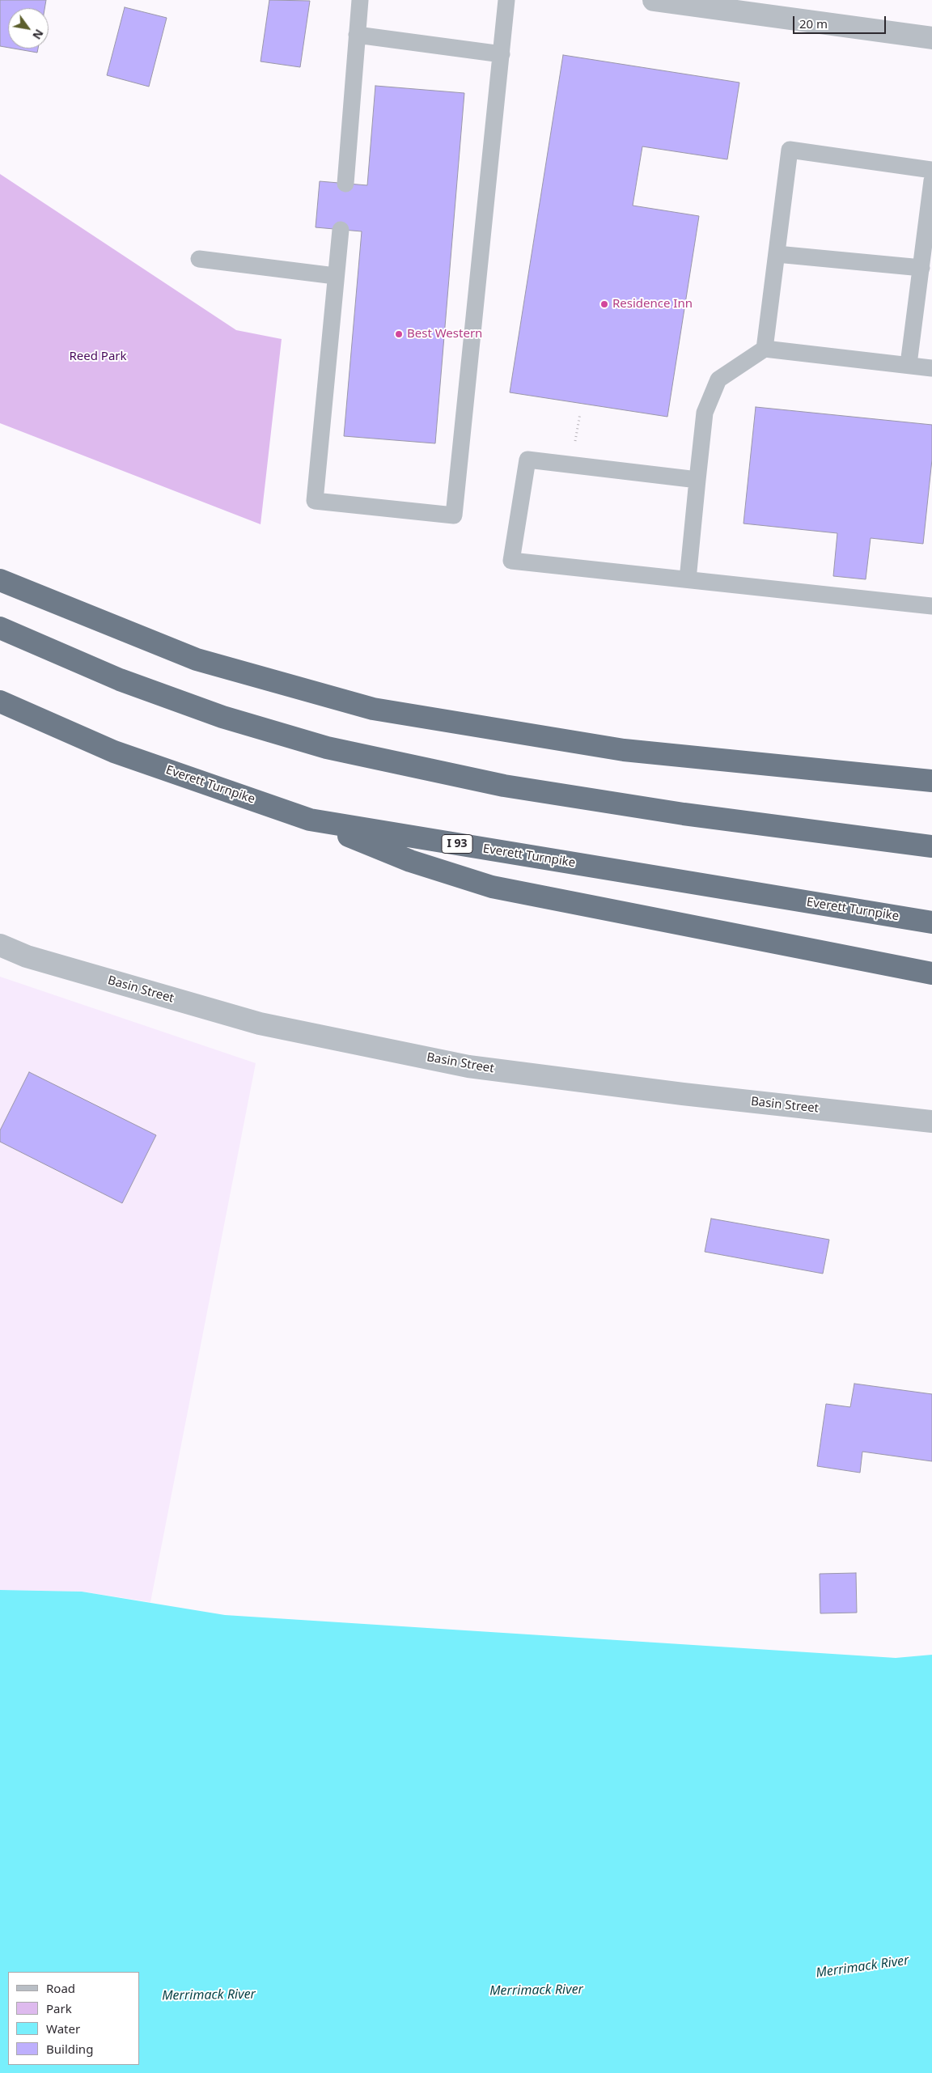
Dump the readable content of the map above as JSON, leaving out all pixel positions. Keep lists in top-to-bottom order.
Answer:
{
  "streets": {
    "highway": ["Everett Turnpike", "I 93"],
    "street": ["Basin Street"]
  },
  "water": ["Merrimack River"],
  "parks": ["Reed Park"],
  "places": ["Residence Inn", "Best Western"],
  "legend": [
    "Road",
    "Park",
    "Water",
    "Building"
  ],
  "scale_bar": "20 m",
  "north": "bottom right"
}
